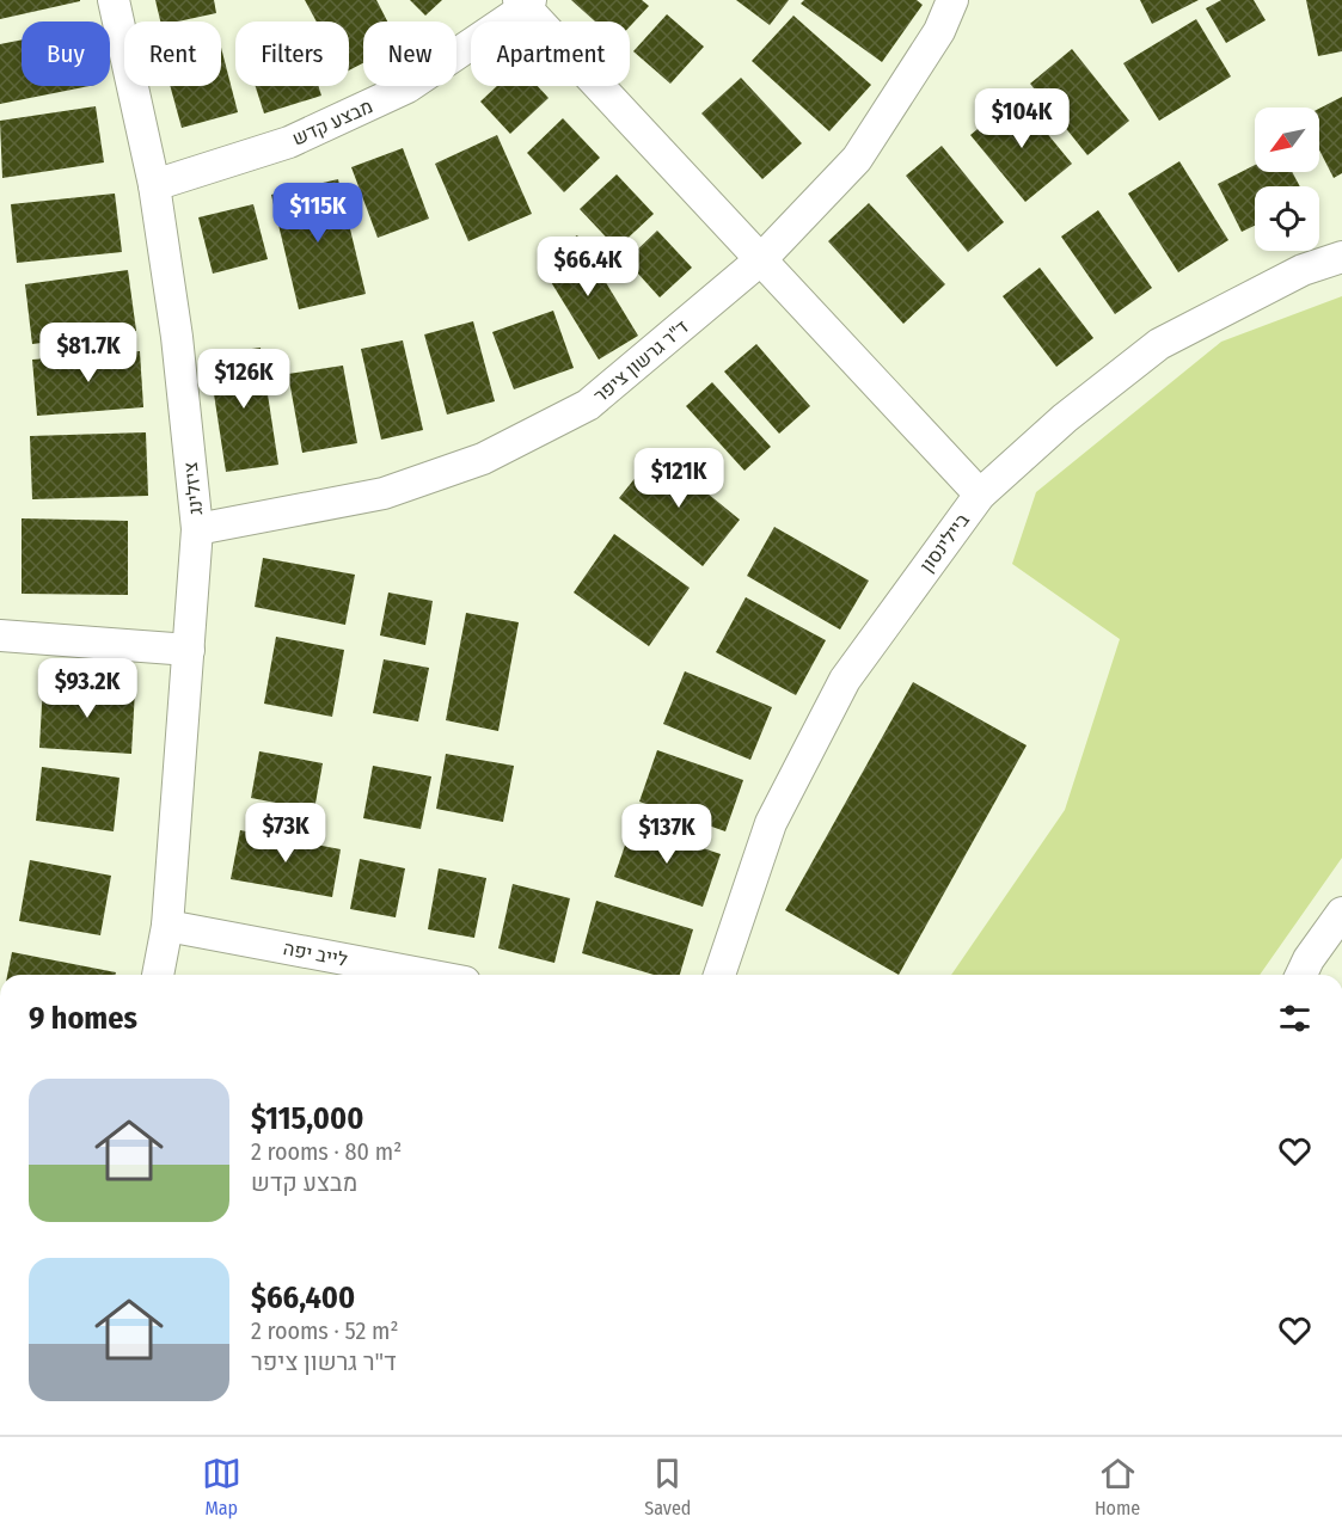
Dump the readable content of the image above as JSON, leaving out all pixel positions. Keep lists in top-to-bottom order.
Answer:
{
  "streets": {
    "street": [
      "מבצע קדש",
      "ד\"ר גרשון ציפר",
      "ציזלינג",
      "ביילינסון",
      "לייב יפה"
    ]
  },
  "crossings": [
    ["מבצע קדש", "ציזלינג"],
    ["ד\"ר גרשון ציפר", "ציזלינג"],
    ["ציזלינג", "לייב יפה"]
  ],
  "north": "bottom left",
  "page": {
    "chip": [
      "Buy",
      "Rent",
      "Filters",
      "New",
      "Apartment"
    ],
    "price": [
      "$104K",
      "$115K",
      "$66.4K",
      "$81.7K",
      "$126K",
      "$121K",
      "$93.2K",
      "$73K",
      "$137K"
    ],
    "heading": "9 homes",
    "list": [
      {
        "name": "$115,000",
        "note": "2 rooms · 80 m² · מבצע קדש"
      },
      {
        "name": "$66,400",
        "note": "2 rooms · 52 m² · ד\"ר גרשון ציפר"
      }
    ],
    "tabs": ["Map", "Saved", "Home"]
  }
}
